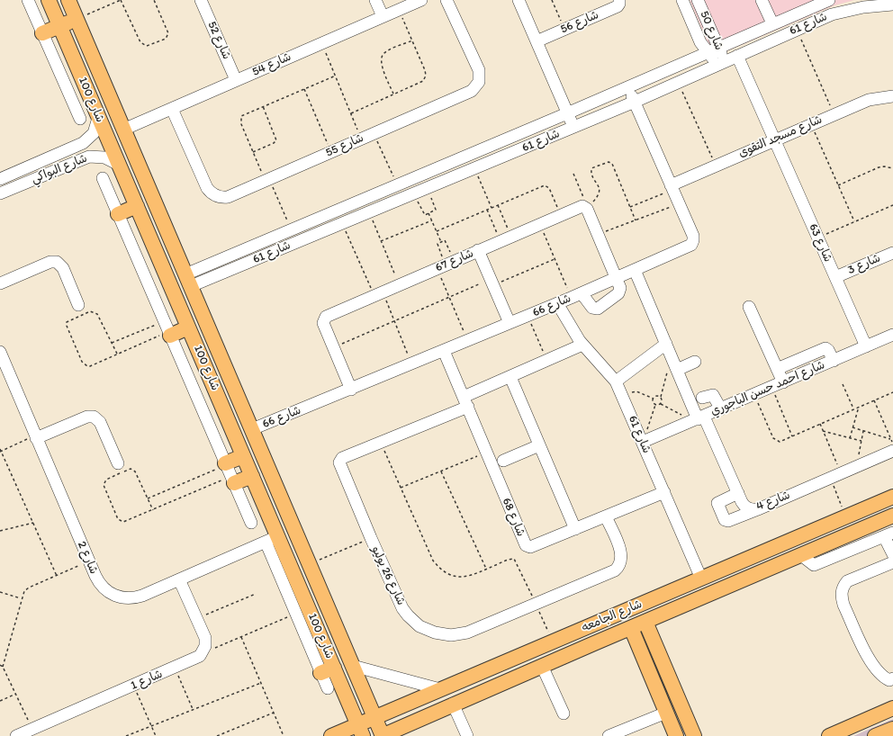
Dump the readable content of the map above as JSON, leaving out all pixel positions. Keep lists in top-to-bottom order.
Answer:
{
  "streets": {
    "main road": ["شارع 100", "شارع الجامعه"],
    "street": [
      "شارع 56",
      "شارع 61",
      "شارع 50",
      "شارع 52",
      "شارع 54",
      "شارع مسجد التقوى",
      "شارع 55",
      "شارع البواكي",
      "شارع 63",
      "شارع 67",
      "شارع 3",
      "شارع 66",
      "شارع احمد حسن الباجوري",
      "شارع 4",
      "شارع 68",
      "شارع 2",
      "شارع 26 يوليو",
      "شارع 1"
    ]
  },
  "crossings": [
    ["شارع 61", "شارع 50"],
    ["شارع 61", "شارع 100"],
    ["شارع 61", "شارع 63"],
    ["شارع 61", "شارع 66"],
    ["شارع 61", "شارع احمد حسن الباجوري"],
    ["شارع 61", "شارع 68"],
    ["شارع 61", "شارع 26 يوليو"],
    ["شارع 61", "شارع الجامعه"],
    ["شارع 52", "شارع 54"],
    ["شارع 54", "شارع 100"],
    ["شارع 54", "شارع 55"],
    ["شارع 100", "شارع البواكي"],
    ["شارع 100", "شارع 66"],
    ["شارع 100", "شارع 2"],
    ["شارع 100", "شارع الجامعه"],
    ["شارع مسجد التقوى", "شارع 63"],
    ["شارع مسجد التقوى", "شارع 66"],
    ["شارع 63", "شارع 3"],
    ["شارع 63", "شارع احمد حسن الباجوري"],
    ["شارع 67", "شارع 66"],
    ["شارع 66", "شارع 4"],
    ["شارع 66", "شارع 68"],
    ["شارع احمد حسن الباجوري", "شارع 4"],
    ["شارع 68", "شارع 26 يوليو"]
  ]
}
